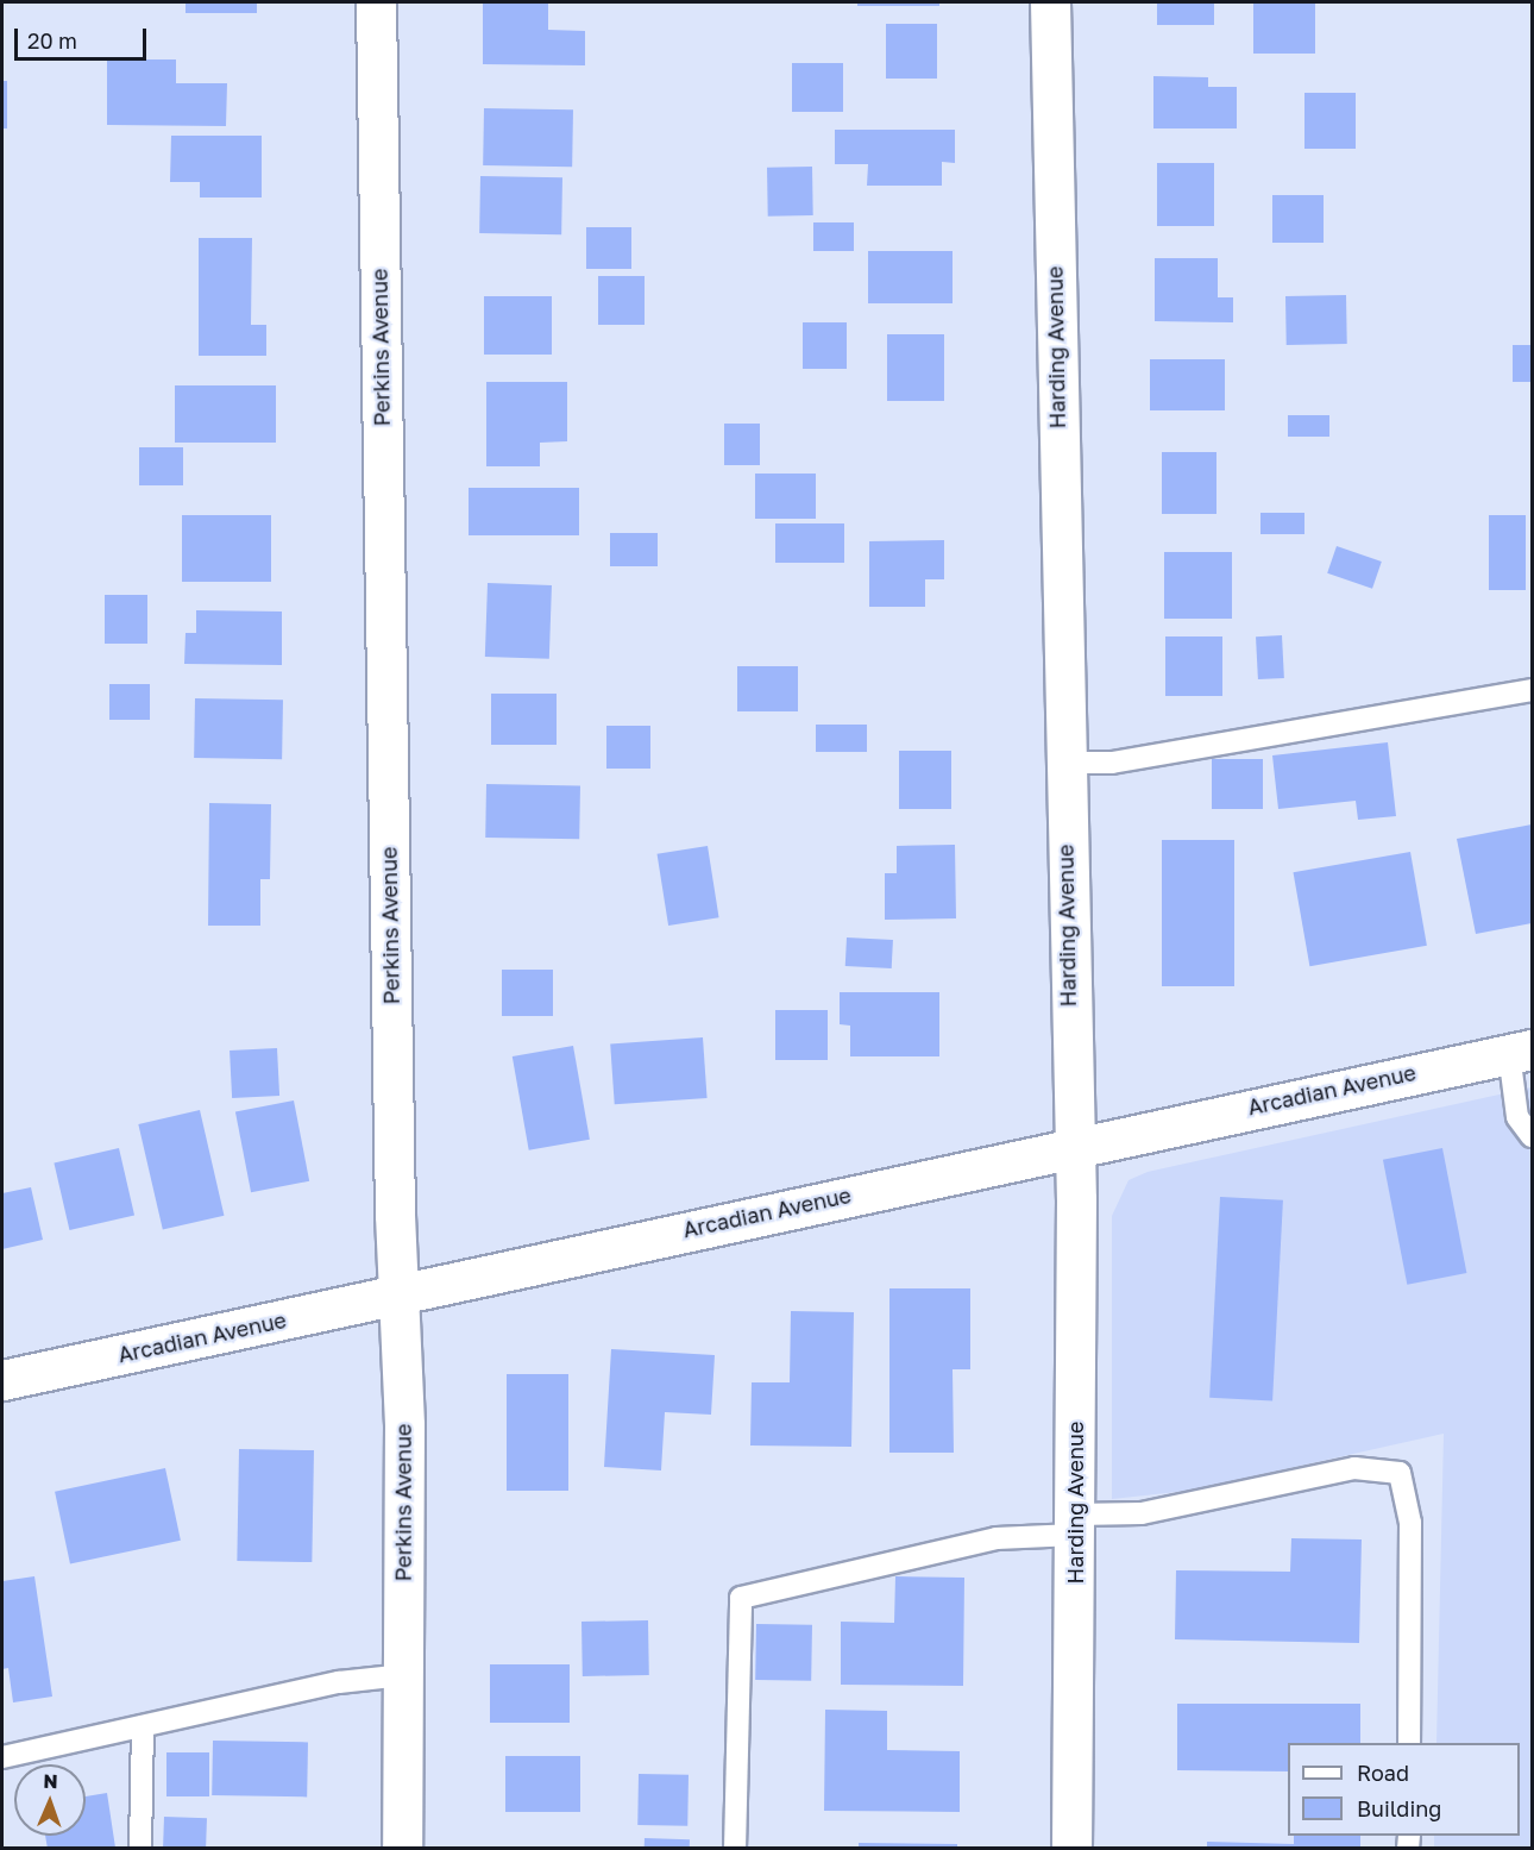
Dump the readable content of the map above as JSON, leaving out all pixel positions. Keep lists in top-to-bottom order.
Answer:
{
  "streets": {
    "street": ["Perkins Avenue", "Harding Avenue", "Arcadian Avenue"]
  },
  "crossings": [
    ["Perkins Avenue", "Arcadian Avenue"],
    ["Harding Avenue", "Arcadian Avenue"]
  ],
  "legend": ["Road", "Building"],
  "scale_bar": "20 m",
  "north": "top"
}
